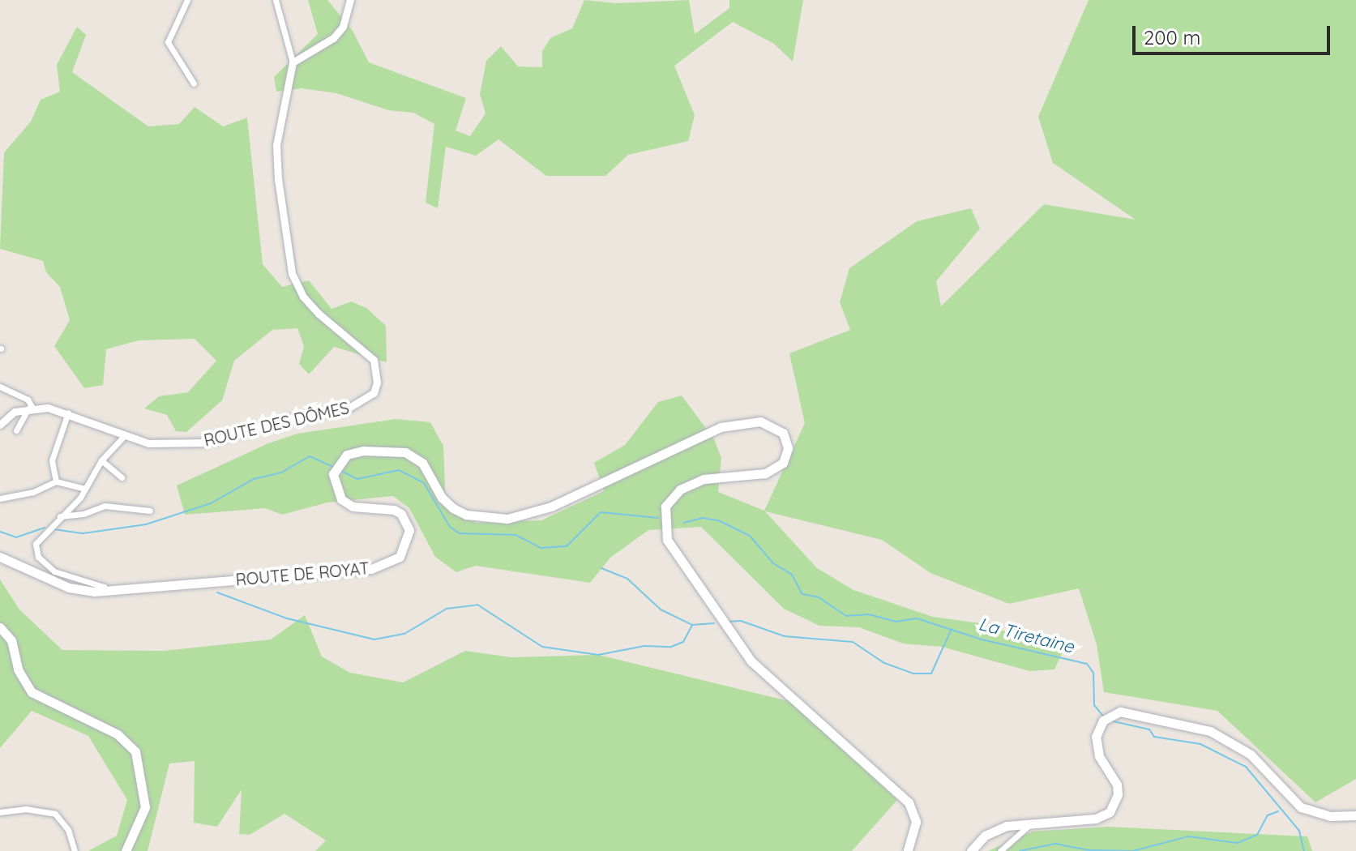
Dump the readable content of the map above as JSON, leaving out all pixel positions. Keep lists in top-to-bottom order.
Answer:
{
  "streets": {
    "main road": ["ROUTE DE ROYAT"],
    "street": ["ROUTE DES DÔMES"]
  },
  "water": ["La Tiretaine"],
  "scale_bar": "200 m"
}
